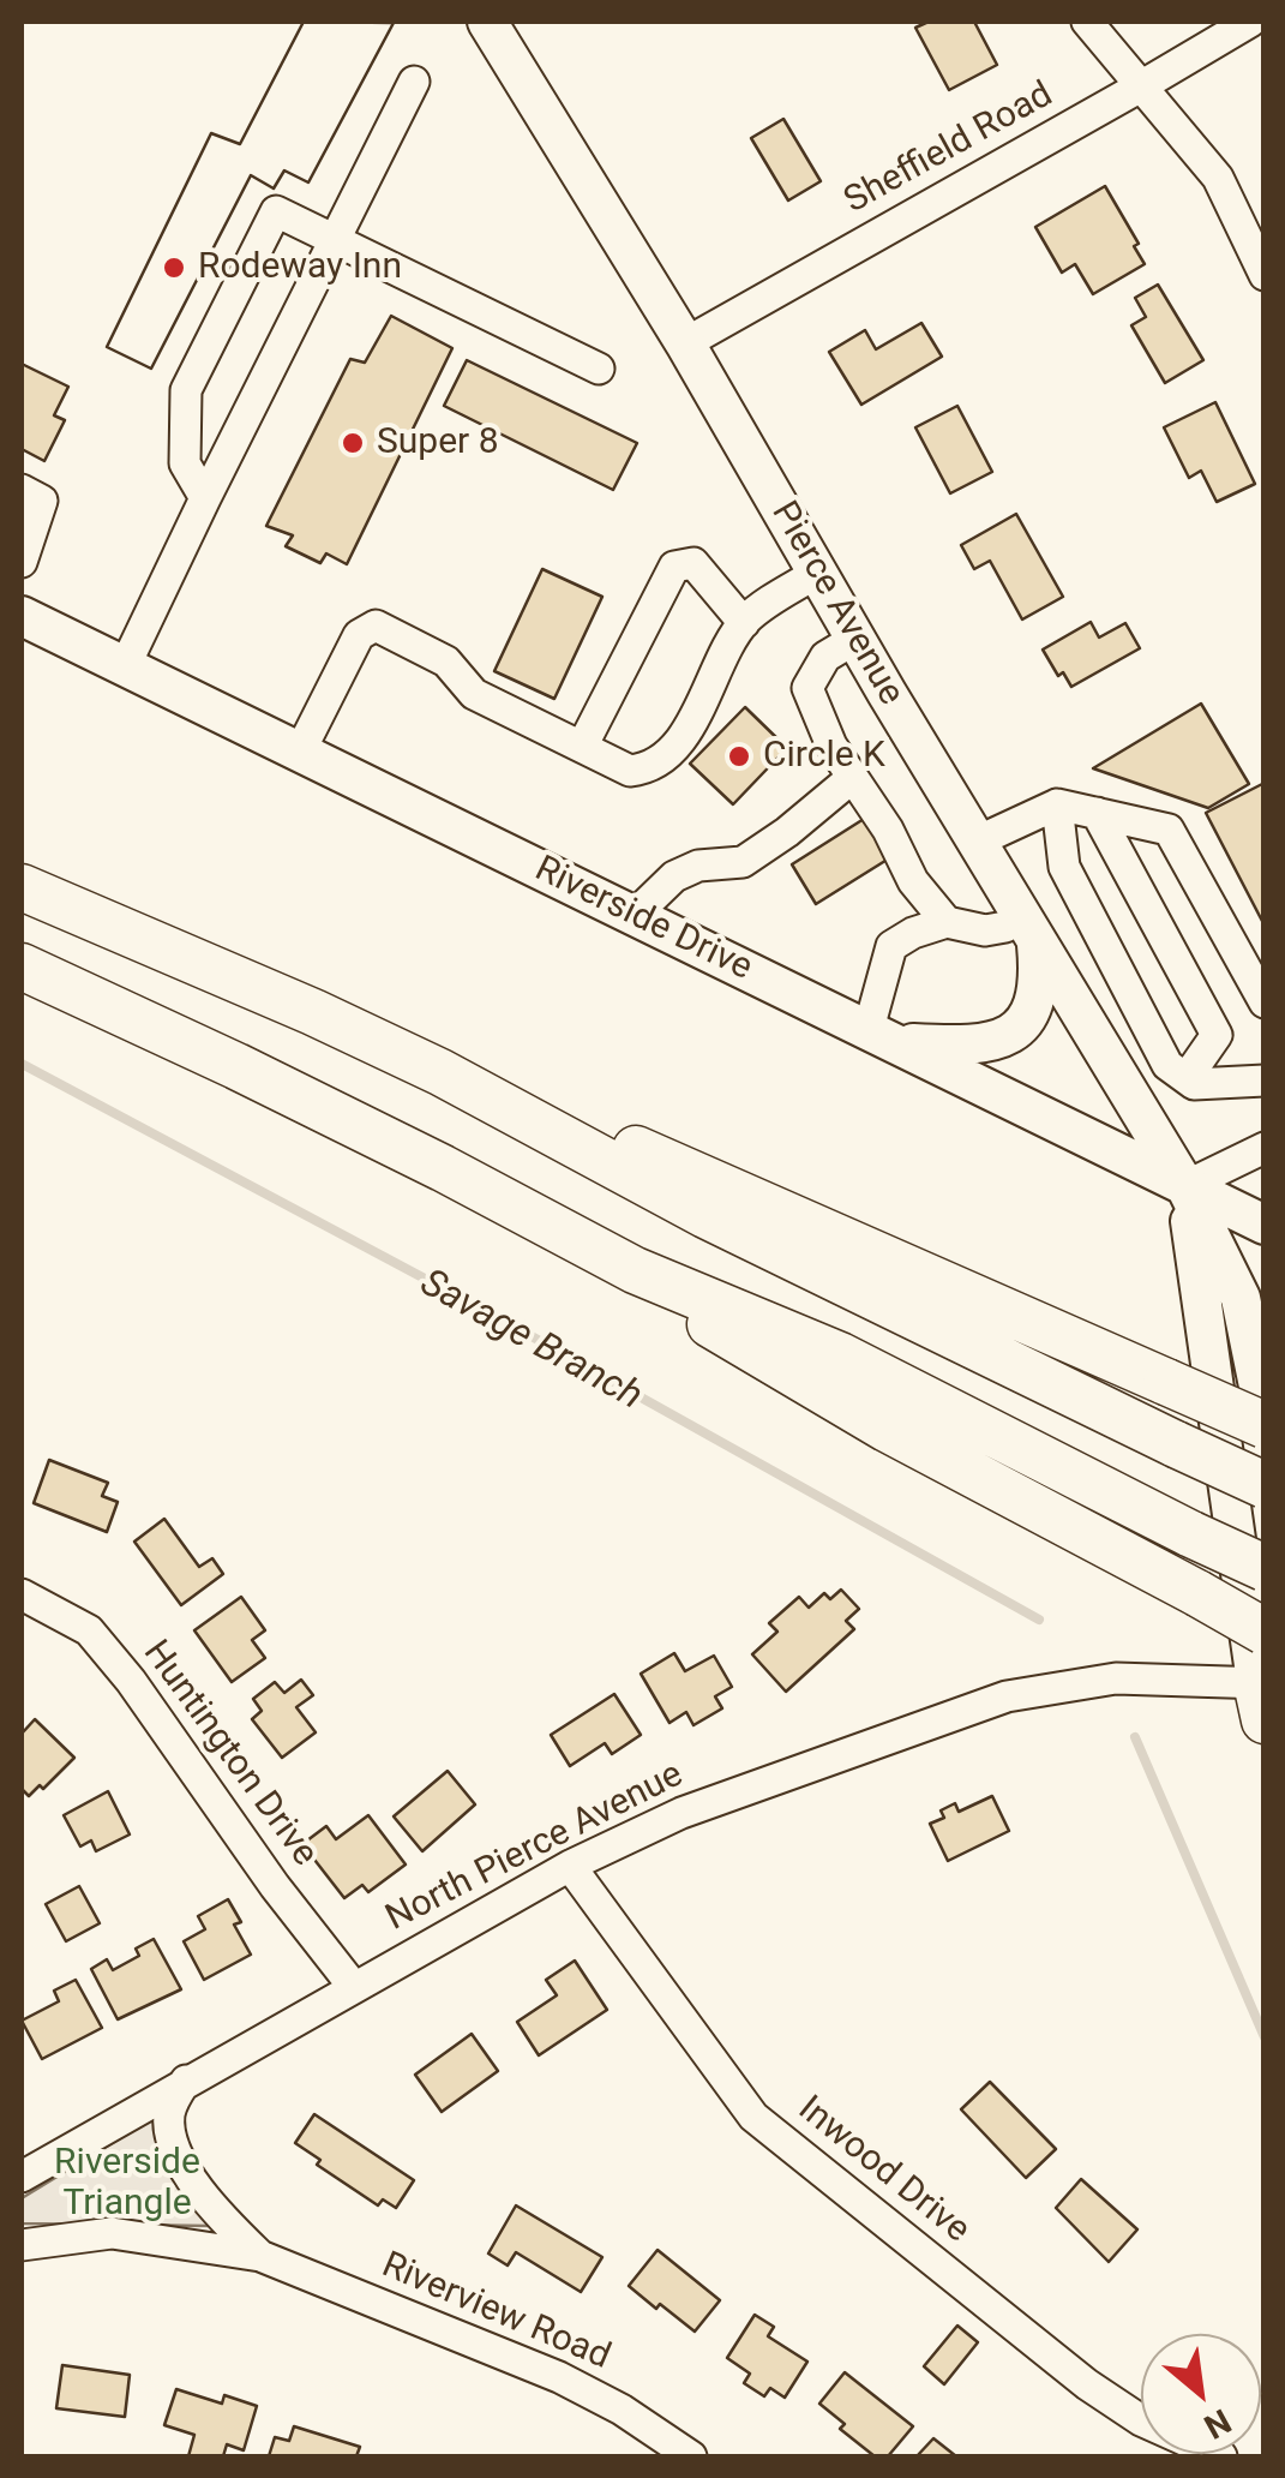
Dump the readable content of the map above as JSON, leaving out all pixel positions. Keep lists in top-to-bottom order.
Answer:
{
  "streets": {
    "main road": ["Pierce Avenue", "Riverside Drive"],
    "street": [
      "Sheffield Road",
      "Huntington Drive",
      "North Pierce Avenue",
      "Inwood Drive",
      "Riverview Road"
    ]
  },
  "crossings": [
    ["Sheffield Road", "Pierce Avenue"],
    ["Pierce Avenue", "Riverside Drive"],
    ["Pierce Avenue", "North Pierce Avenue"],
    ["Huntington Drive", "North Pierce Avenue"],
    ["North Pierce Avenue", "Inwood Drive"],
    ["North Pierce Avenue", "Riverview Road"]
  ],
  "water": ["Savage Branch"],
  "parks": ["Riverside Triangle"],
  "places": ["Rodeway Inn", "Super 8", "Circle K"],
  "north": "bottom right"
}
